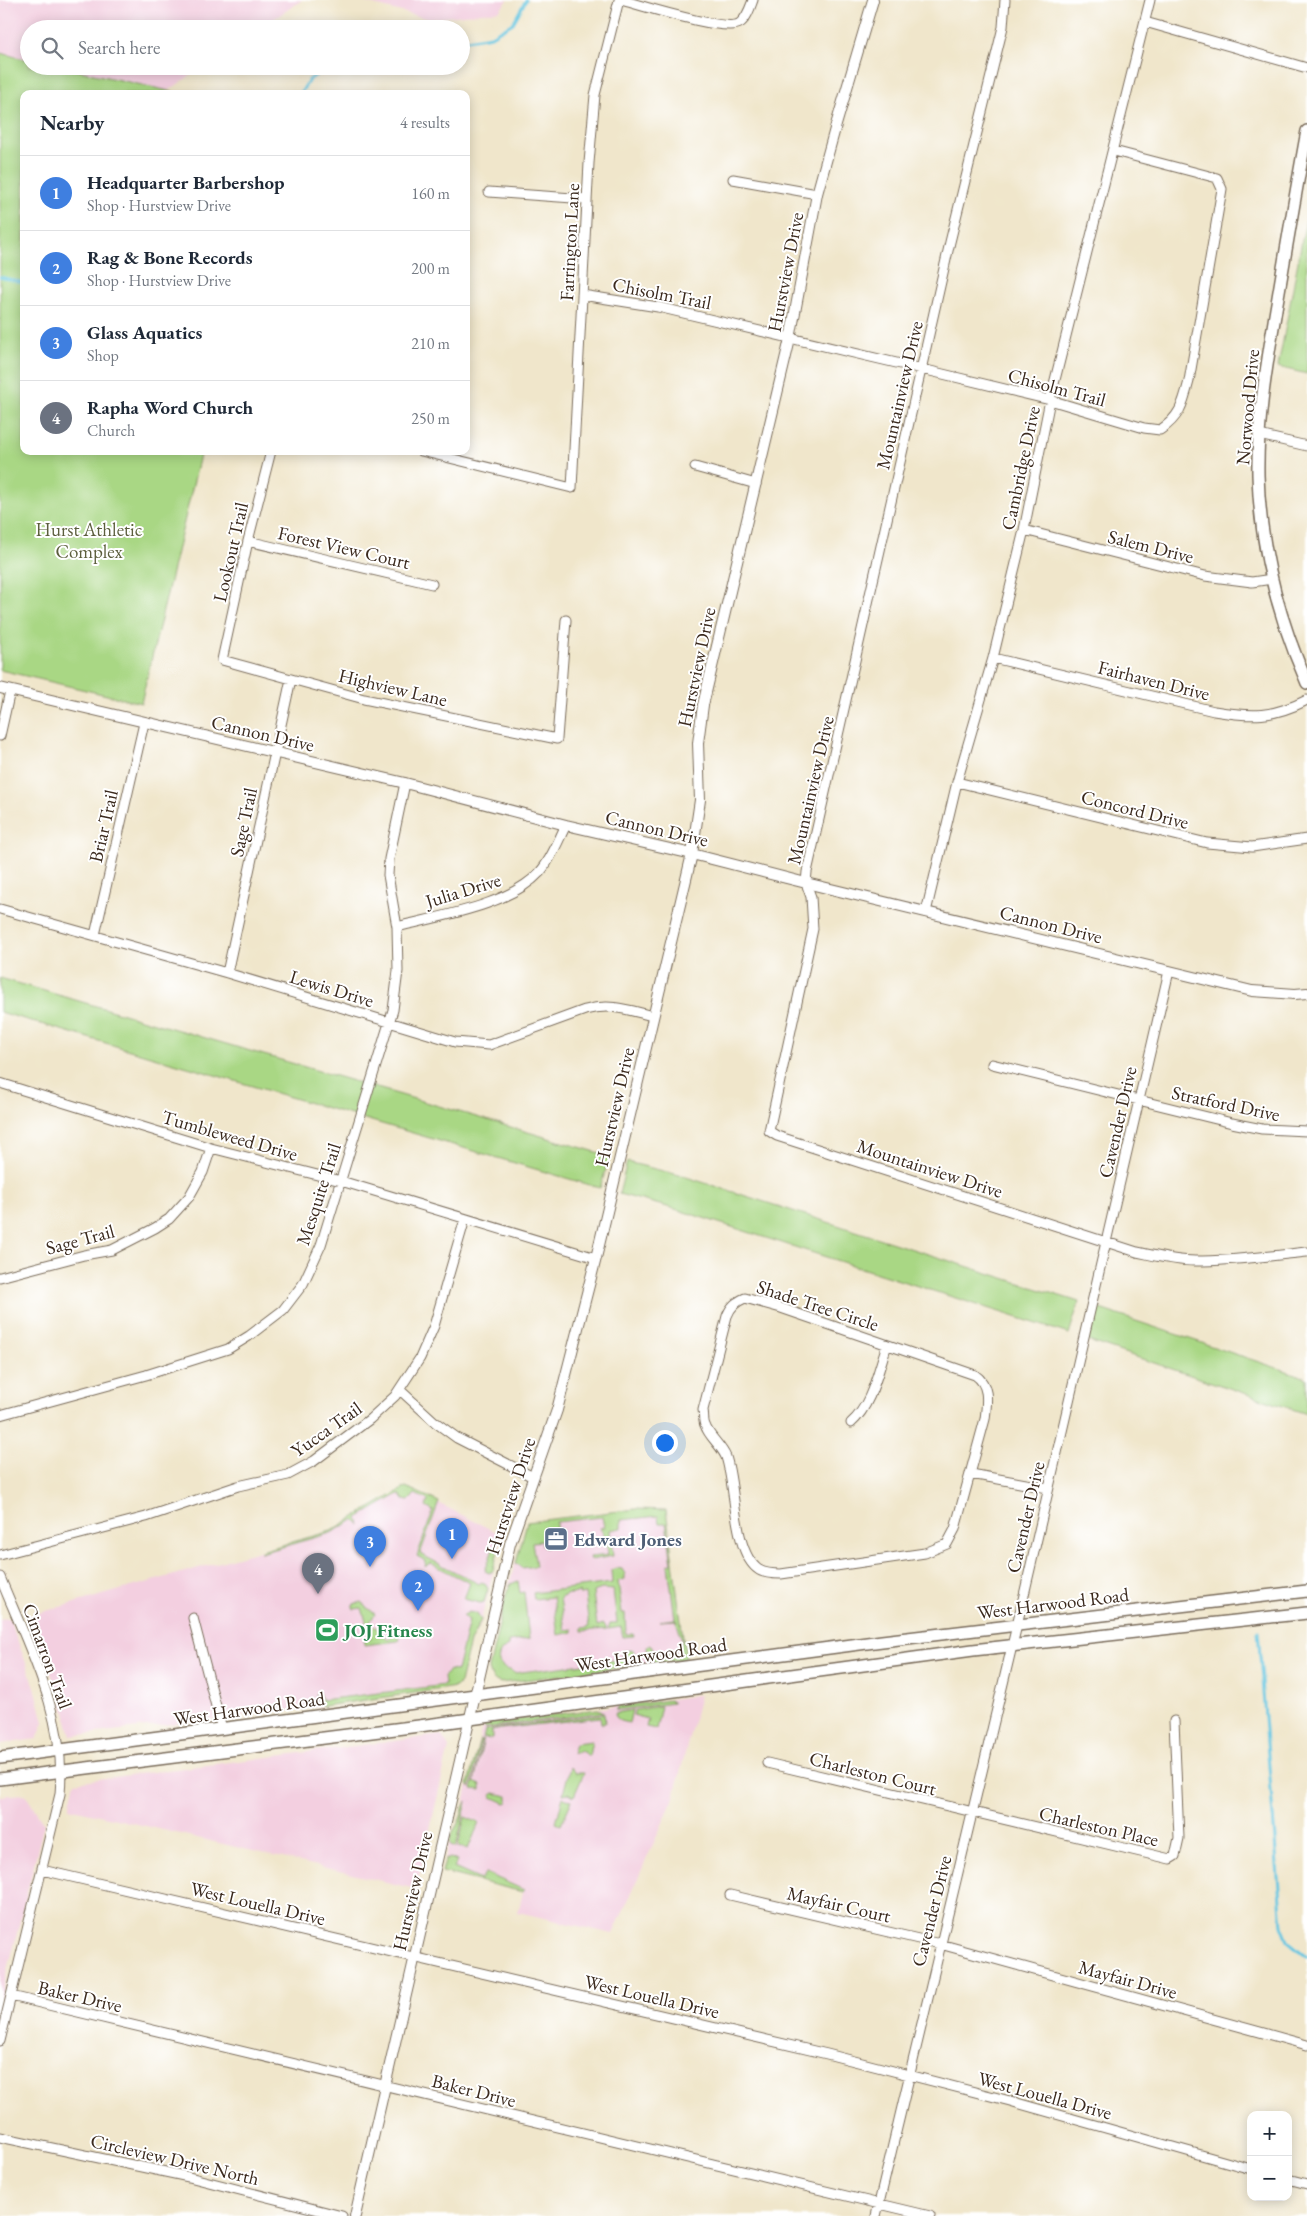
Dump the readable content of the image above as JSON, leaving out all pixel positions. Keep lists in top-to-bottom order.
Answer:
{
  "streets": {
    "main road": ["Norwood Drive", "West Harwood Road"],
    "street": [
      "Farrington Lane",
      "Hurstview Drive",
      "Chisolm Trail",
      "Mountainview Drive",
      "Cambridge Drive",
      "Salem Drive",
      "Forest View Court",
      "Lookout Trail",
      "Fairhaven Drive",
      "Highview Lane",
      "Cannon Drive",
      "Concord Drive",
      "Sage Trail",
      "Briar Trail",
      "Julia Drive",
      "Lewis Drive",
      "Stratford Drive",
      "Cavender Drive",
      "Tumbleweed Drive",
      "Mesquite Trail",
      "Shade Tree Circle",
      "Yucca Trail",
      "Cimarron Trail",
      "Charleston Court",
      "Charleston Place",
      "West Louella Drive",
      "Mayfair Court",
      "Mayfair Drive",
      "Baker Drive",
      "Circleview Drive North"
    ]
  },
  "crossings": [
    ["Farrington Lane", "Chisolm Trail"],
    ["Hurstview Drive", "Chisolm Trail"],
    ["Hurstview Drive", "Cannon Drive"],
    ["Hurstview Drive", "Lewis Drive"],
    ["Hurstview Drive", "Tumbleweed Drive"],
    ["Hurstview Drive", "West Harwood Road"],
    ["Hurstview Drive", "West Louella Drive"],
    ["Hurstview Drive", "Baker Drive"],
    ["Chisolm Trail", "Mountainview Drive"],
    ["Chisolm Trail", "Cambridge Drive"],
    ["Mountainview Drive", "Cannon Drive"],
    ["Mountainview Drive", "Cavender Drive"],
    ["Norwood Drive", "Salem Drive"],
    ["Cambridge Drive", "Salem Drive"],
    ["Cambridge Drive", "Fairhaven Drive"],
    ["Cambridge Drive", "Cannon Drive"],
    ["Cambridge Drive", "Concord Drive"],
    ["Forest View Court", "Lookout Trail"],
    ["Lookout Trail", "Highview Lane"],
    ["Highview Lane", "Sage Trail"],
    ["Cannon Drive", "Sage Trail"],
    ["Cannon Drive", "Briar Trail"],
    ["Cannon Drive", "Julia Drive"],
    ["Cannon Drive", "Cavender Drive"],
    ["Cannon Drive", "Mesquite Trail"],
    ["Sage Trail", "Lewis Drive"],
    ["Sage Trail", "Tumbleweed Drive"],
    ["Briar Trail", "Lewis Drive"],
    ["Julia Drive", "Mesquite Trail"],
    ["Lewis Drive", "Mesquite Trail"],
    ["Stratford Drive", "Cavender Drive"],
    ["Cavender Drive", "West Harwood Road"],
    ["Cavender Drive", "Charleston Court"],
    ["Cavender Drive", "Charleston Place"],
    ["Cavender Drive", "West Louella Drive"],
    ["Cavender Drive", "Mayfair Court"],
    ["Cavender Drive", "Mayfair Drive"],
    ["Cavender Drive", "Baker Drive"],
    ["Tumbleweed Drive", "Mesquite Trail"],
    ["Tumbleweed Drive", "Yucca Trail"],
    ["West Harwood Road", "Cimarron Trail"],
    ["Cimarron Trail", "West Louella Drive"],
    ["Cimarron Trail", "Baker Drive"],
    ["Charleston Court", "Charleston Place"],
    ["Mayfair Court", "Mayfair Drive"]
  ],
  "parks": ["Hurst Athletic Complex"],
  "places": {
    "office": ["Edward Jones"],
    "sports": ["JOJ Fitness"]
  },
  "page": {
    "search": "Search here",
    "heading": ["Nearby", "4 results"],
    "list": [
      {
        "mark": "1",
        "name": "Headquarter Barbershop",
        "note": "Shop · Hurstview Drive",
        "value": "160 m"
      },
      {
        "mark": "2",
        "name": "Rag & Bone Records",
        "note": "Shop · Hurstview Drive",
        "value": "200 m"
      },
      {
        "mark": "3",
        "name": "Glass Aquatics",
        "note": "Shop",
        "value": "210 m"
      },
      {
        "mark": "4",
        "name": "Rapha Word Church",
        "note": "Church",
        "value": "250 m"
      }
    ],
    "pins": [
      "1",
      "3",
      "4",
      "2"
    ],
    "map_buttons": ["+", "−"]
  }
}
